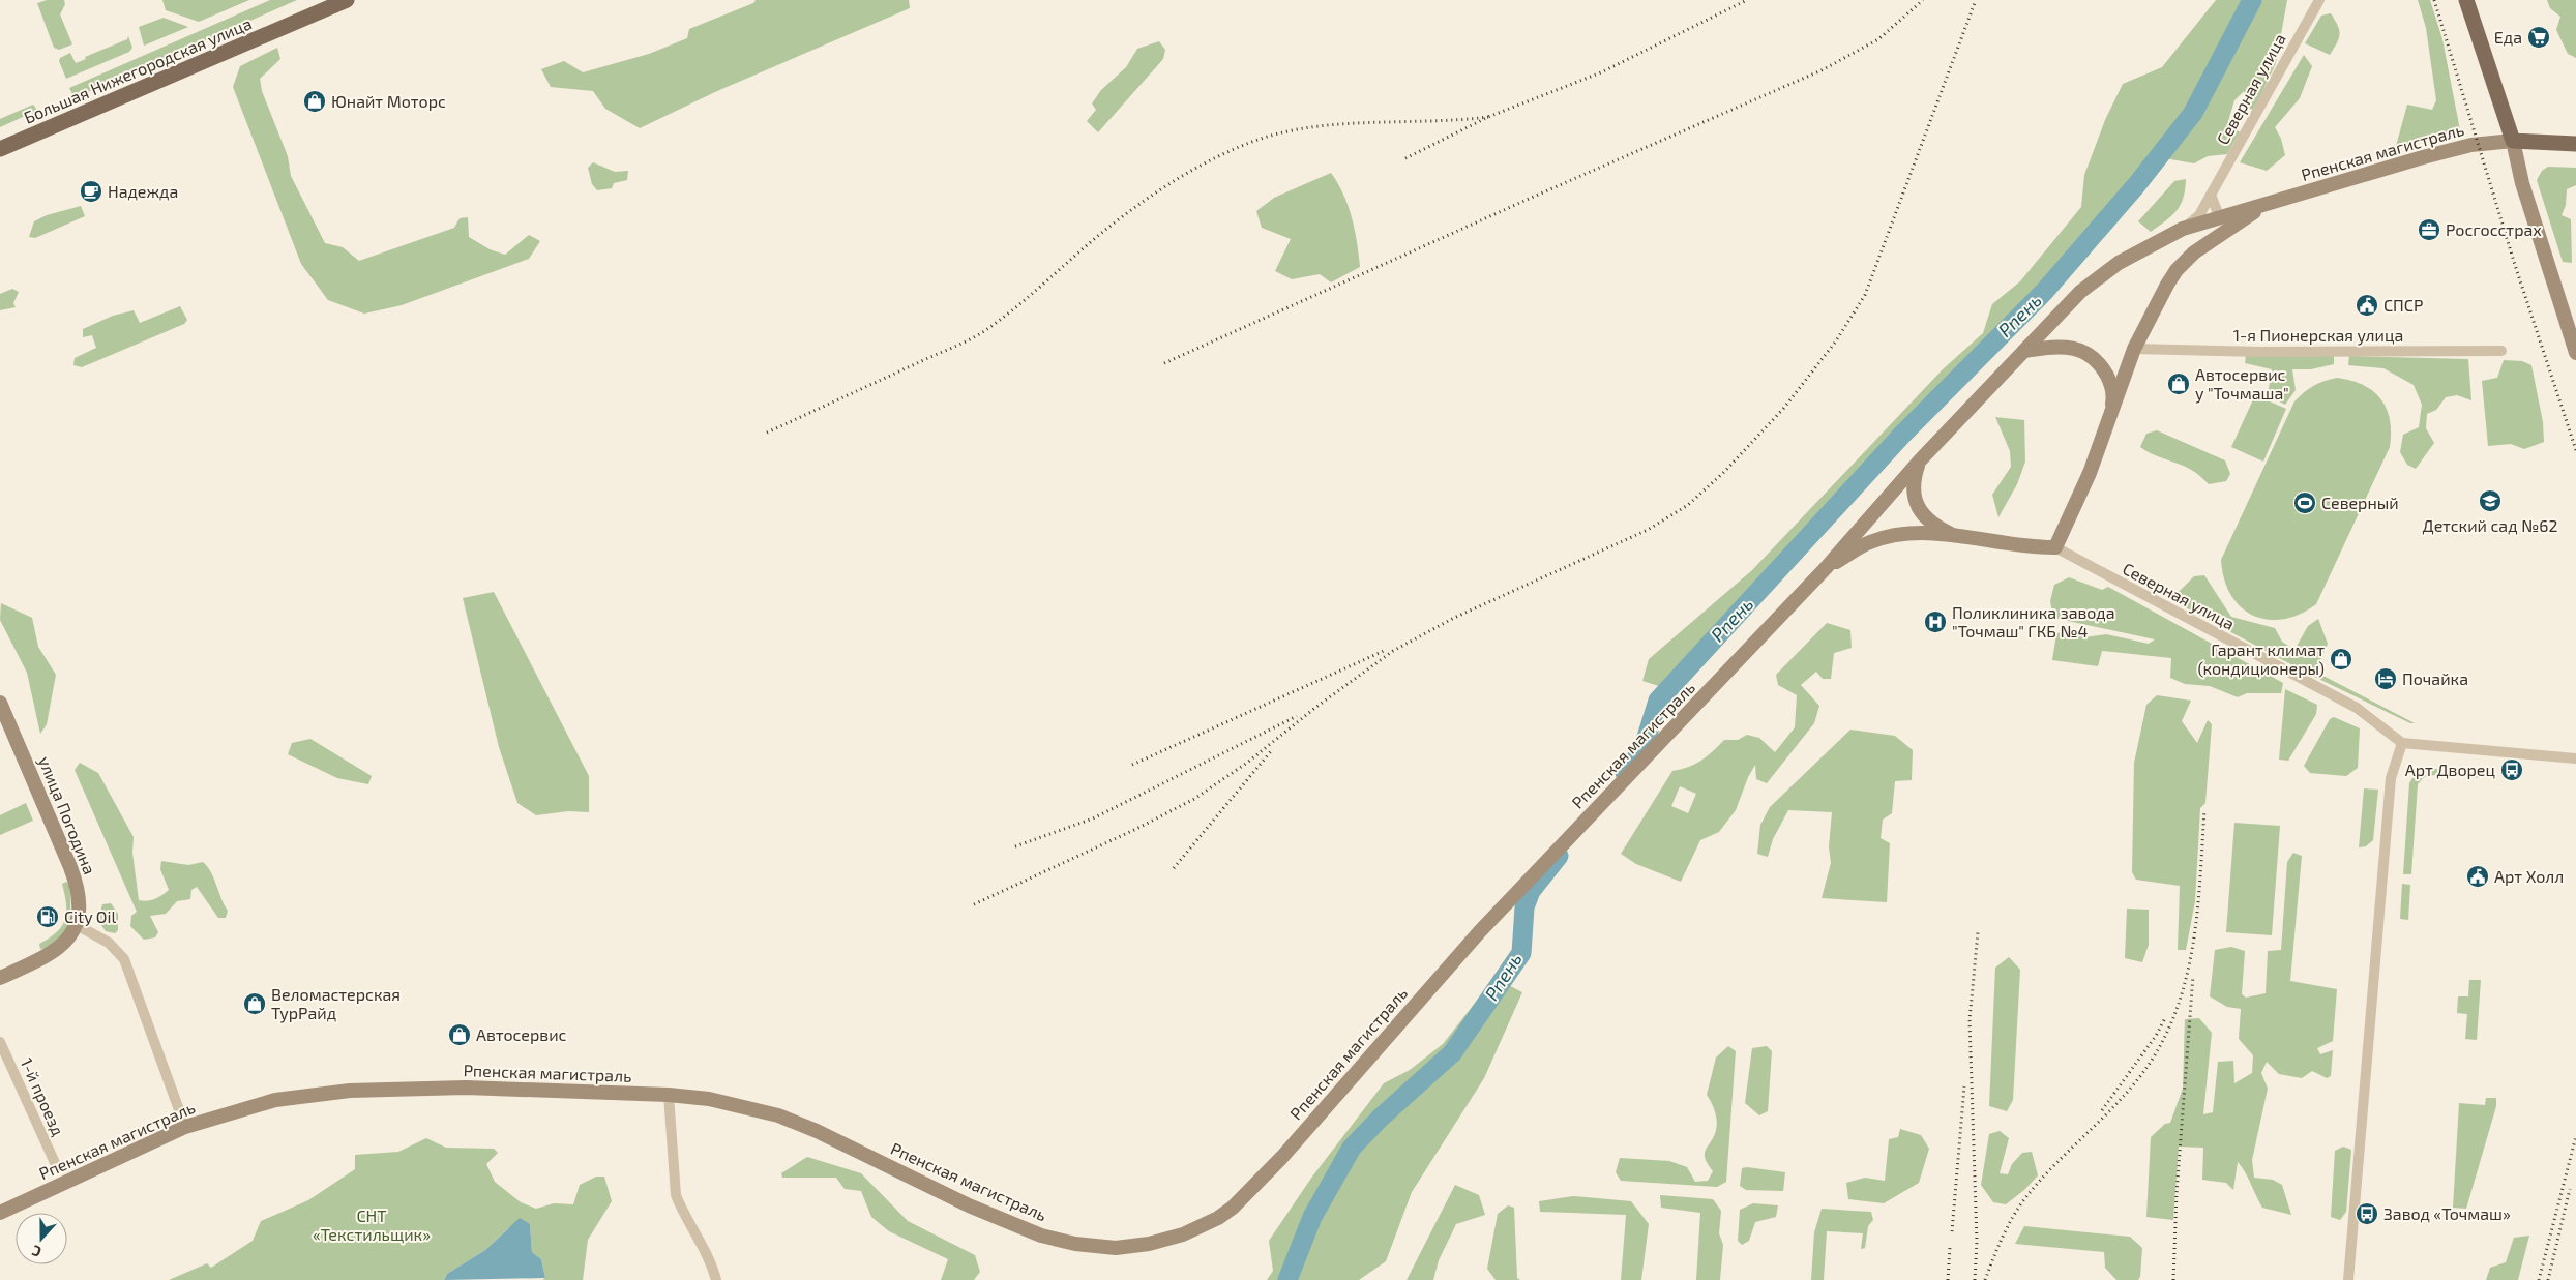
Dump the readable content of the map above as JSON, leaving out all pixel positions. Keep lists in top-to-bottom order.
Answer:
{
  "streets": {
    "main road": ["Большая Нижегородская улица", "Рпенская магистраль", "улица Погодина"],
    "street": ["Северная улица", "1-я Пионерская улица", "1-й проезд"]
  },
  "crossings": [
    ["Северная улица", "Рпенская магистраль"],
    ["Рпенская магистраль", "1-я Пионерская улица"]
  ],
  "water": ["Рпень"],
  "parks": ["СНТ «Текстильщик»"],
  "places": {
    "supermarket": ["Еда"],
    "shop": [
      "Юнайт Моторс",
      "Автосервис у \"Точмаша\"",
      "Гарант климат (кондиционеры)",
      "Веломастерская ТурРайд",
      "Автосервис"
    ],
    "cafe": ["Надежда"],
    "office": ["Росгосстрах"],
    "public building": ["СПСР", "Арт Холл"],
    "school or university": ["Детский сад №62"],
    "sports": ["Северный"],
    "hospital": ["Поликлиника завода \"Точмаш\" ГКБ №4"],
    "hotel": ["Почайка"],
    "bus stop": ["Арт Дворец", "Завод «Точмаш»"],
    "fuel station": ["City Oil"]
  },
  "north": "bottom"
}
